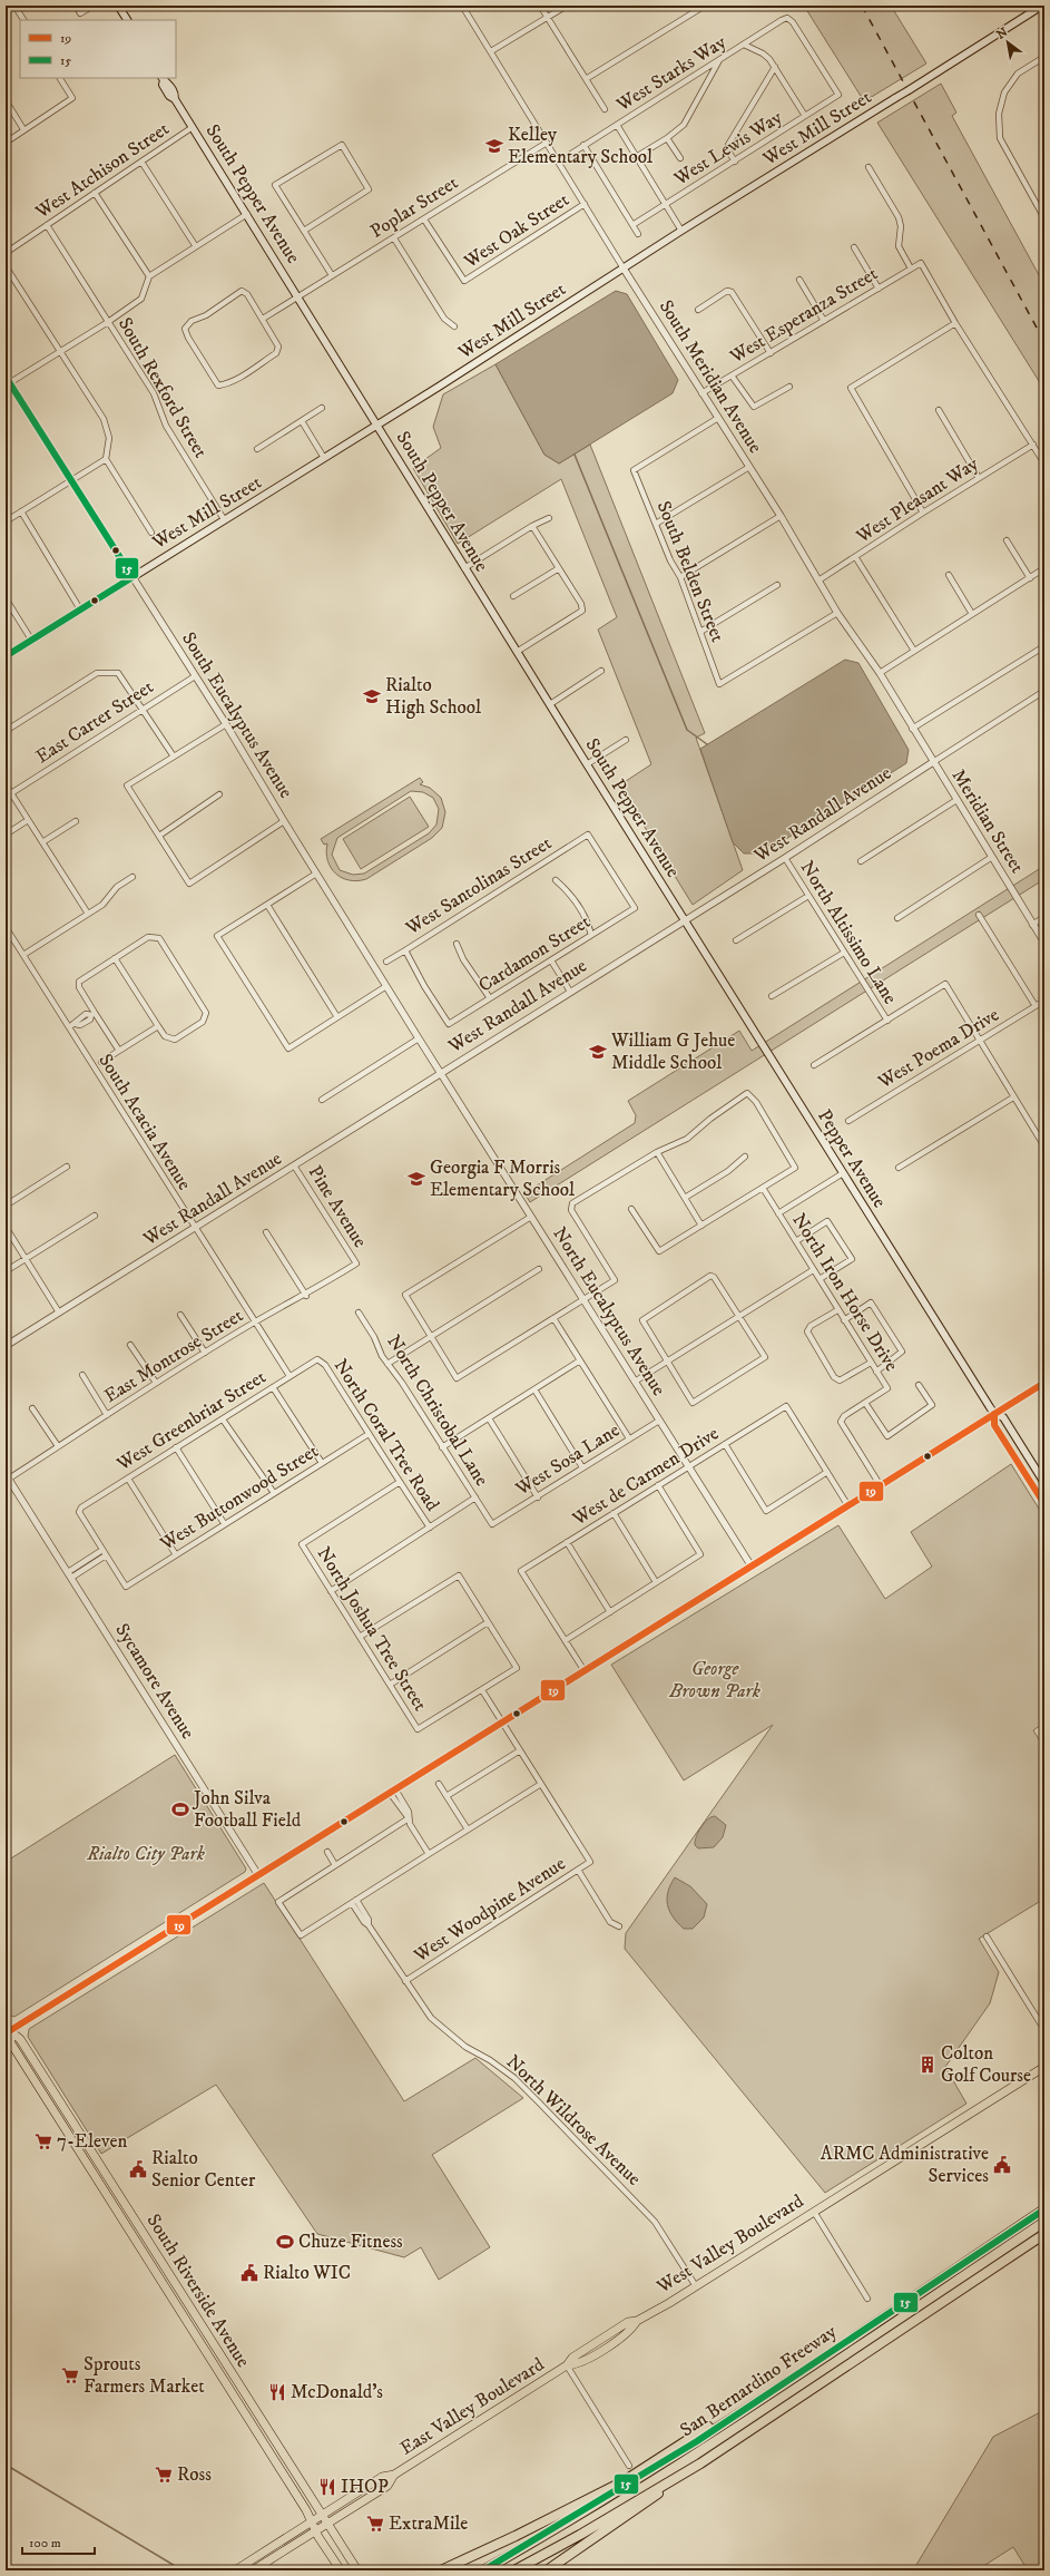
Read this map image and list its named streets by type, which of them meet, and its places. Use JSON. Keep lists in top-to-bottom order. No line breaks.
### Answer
{"streets":{"highway":["San Bernardino Freeway"],"main road":["West Mill Street","South Pepper Avenue","Pepper Avenue","West Valley Boulevard","South Riverside Avenue","East Valley Boulevard"],"street":["West Starks Way","West Lewis Way","West Atchison Street","Poplar Street","West Oak Street","West Esperanza Street","South Meridian Avenue","South Rexford Street","West Pleasant Way","South Belden Street","South Eucalyptus Avenue","East Carter Street","West Randall Avenue","Meridian Street","West Santolinas Street","North Altissimo Lane","Cardamon Street","West Poema Drive","South Acacia Avenue","Pine Avenue","North Iron Horse Drive","North Eucalyptus Avenue","East Montrose Street","North Christobal Lane","West Greenbriar Street","North Coral Tree Road","West Sosa Lane","West de Carmen Drive","West Buttonwood Street","North Joshua Tree Street","Sycamore Avenue","West Woodpine Avenue","North Wildrose Avenue"]},"crossings":[["West Starks Way","West Lewis Way"],["West Mill Street","South Pepper Avenue"],["West Mill Street","South Meridian Avenue"],["West Mill Street","South Rexford Street"],["West Mill Street","South Eucalyptus Avenue"],["West Atchison Street","South Pepper Avenue"],["West Atchison Street","South Rexford Street"],["South Pepper Avenue","Poplar Street"],["South Pepper Avenue","West Randall Avenue"],["South Pepper Avenue","Pepper Avenue"],["Poplar Street","West Oak Street"],["Poplar Street","South Meridian Avenue"],["West Oak Street","South Meridian Avenue"],["West Esperanza Street","South Meridian Avenue"],["South Meridian Avenue","West Pleasant Way"],["South Meridian Avenue","South Belden Street"],["South Meridian Avenue","West Randall Avenue"],["South Meridian Avenue","Meridian Street"],["South Eucalyptus Avenue","East Carter Street"],["South Eucalyptus Avenue","West Randall Avenue"],["South Eucalyptus Avenue","North Eucalyptus Avenue"],["West Randall Avenue","Meridian Street"],["West Randall Avenue","North Altissimo Lane"],["West Randall Avenue","South Acacia Avenue"],["West Randall Avenue","Pepper Avenue"],["West Randall Avenue","Pine Avenue"],["West Randall Avenue","North Eucalyptus Avenue"],["West Santolinas Street","Cardamon Street"],["South Acacia Avenue","East Montrose Street"],["South Acacia Avenue","West Greenbriar Street"],["Pine Avenue","East Montrose Street"],["North Eucalyptus Avenue","West Sosa Lane"],["North Eucalyptus Avenue","West de Carmen Drive"],["East Montrose Street","Sycamore Avenue"],["North Christobal Lane","West Sosa Lane"],["West Greenbriar Street","North Coral Tree Road"],["North Coral Tree Road","West Buttonwood Street"],["North Coral Tree Road","North Joshua Tree Street"],["West Woodpine Avenue","North Wildrose Avenue"],["North Wildrose Avenue","West Valley Boulevard"],["West Valley Boulevard","East Valley Boulevard"],["South Riverside Avenue","East Valley Boulevard"]],"parks":["George Brown Park","Rialto City Park"],"places":{"school or university":["Kelley Elementary School","Rialto High School","William G Jehue Middle School","Georgia F Morris Elementary School"],"sports":["John Silva Football Field","Chuze Fitness"],"building":["Colton Golf Course"],"supermarket":["7-Eleven","Sprouts Farmers Market","Ross","ExtraMile"],"public building":["ARMC Administrative Services","Rialto Senior Center","Rialto WIC"],"restaurant":["McDonald's","IHOP"]},"lines":["transit line 15","transit line 19"],"legend":["19","15"],"scale_bar":"100 m","north":"top left"}
